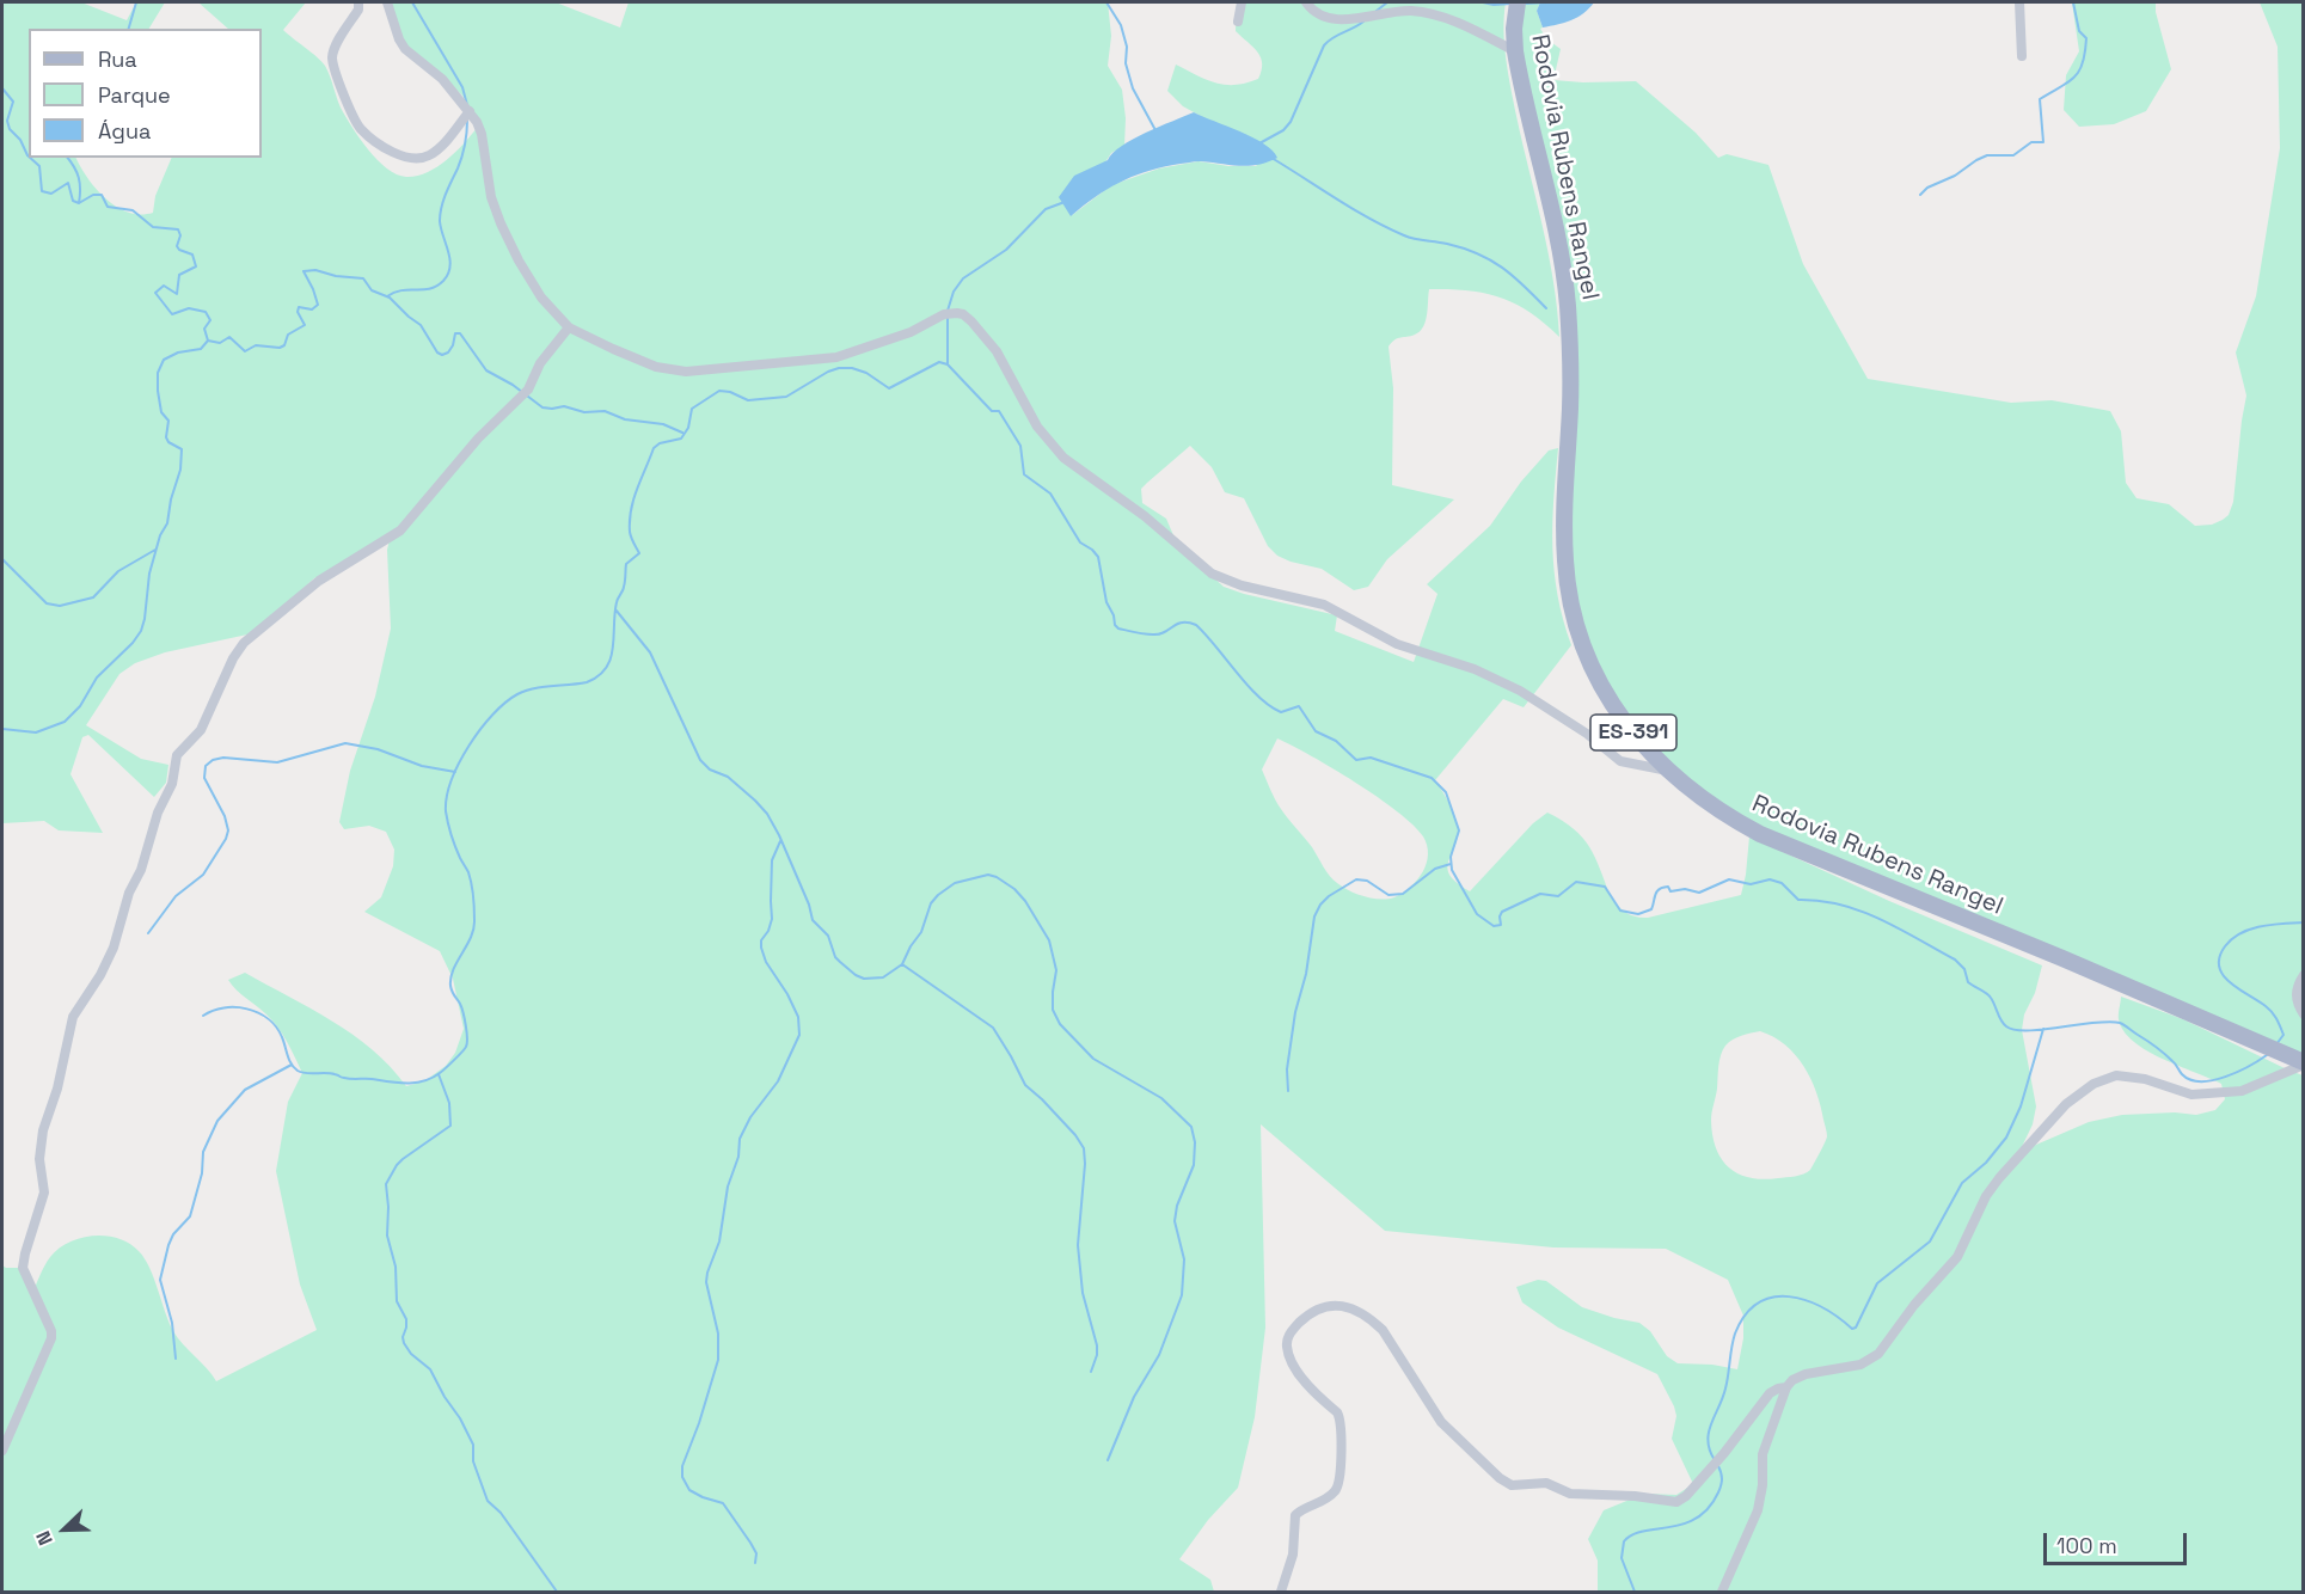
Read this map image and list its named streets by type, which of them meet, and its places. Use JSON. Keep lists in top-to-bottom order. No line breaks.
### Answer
{"streets":{"main road":["Rodovia Rubens Rangel","ES-391"]},"legend":["Rua","Parque","Água"],"scale_bar":"100 m","north":"bottom left"}
